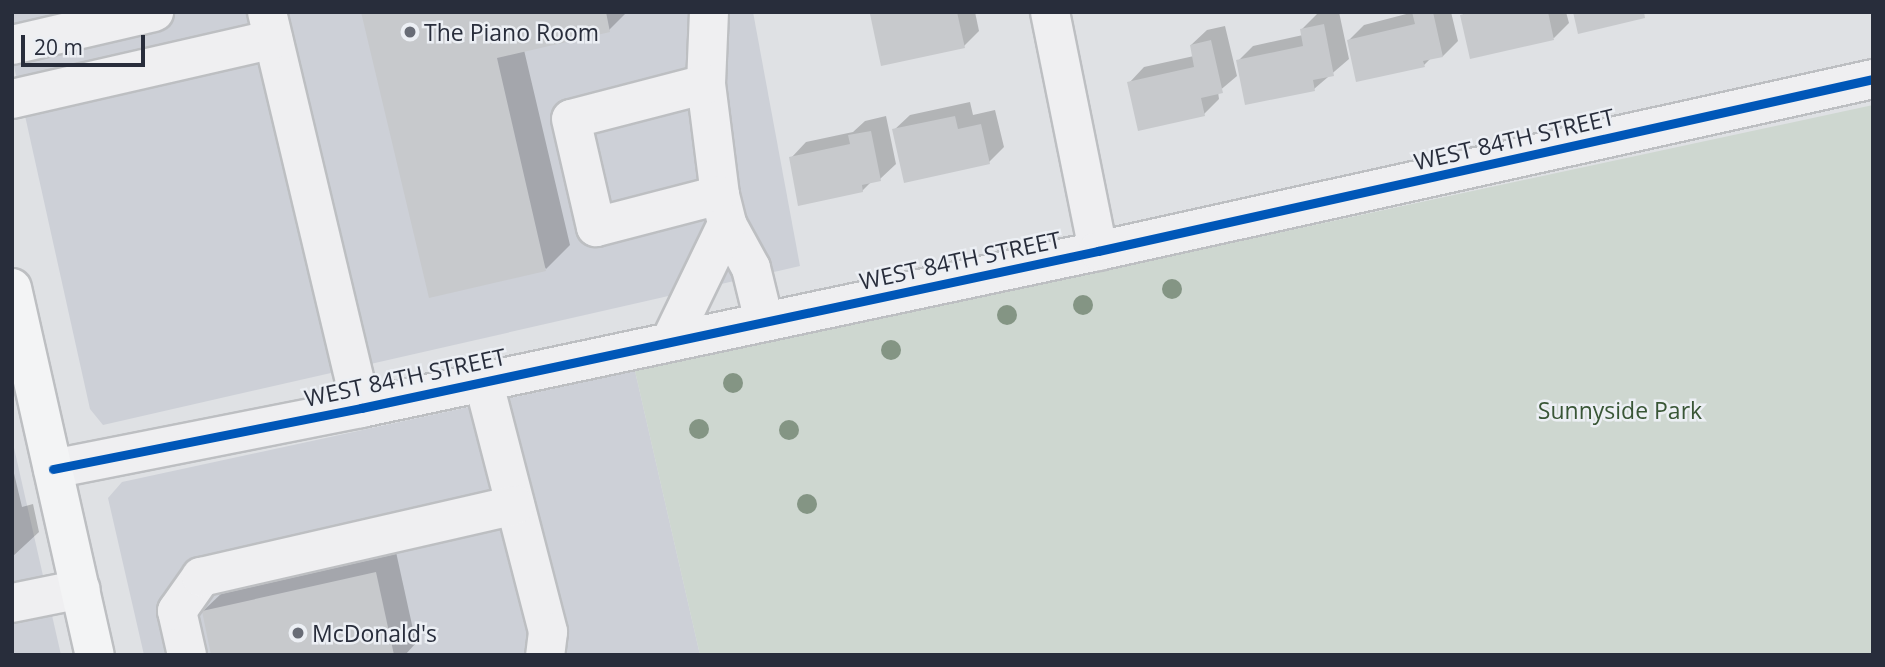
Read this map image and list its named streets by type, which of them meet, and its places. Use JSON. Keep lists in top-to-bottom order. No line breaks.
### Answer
{"streets":{"street":["WEST 84TH STREET"]},"parks":["Sunnyside Park"],"places":["The Piano Room","McDonald's"],"scale_bar":"20 m"}
